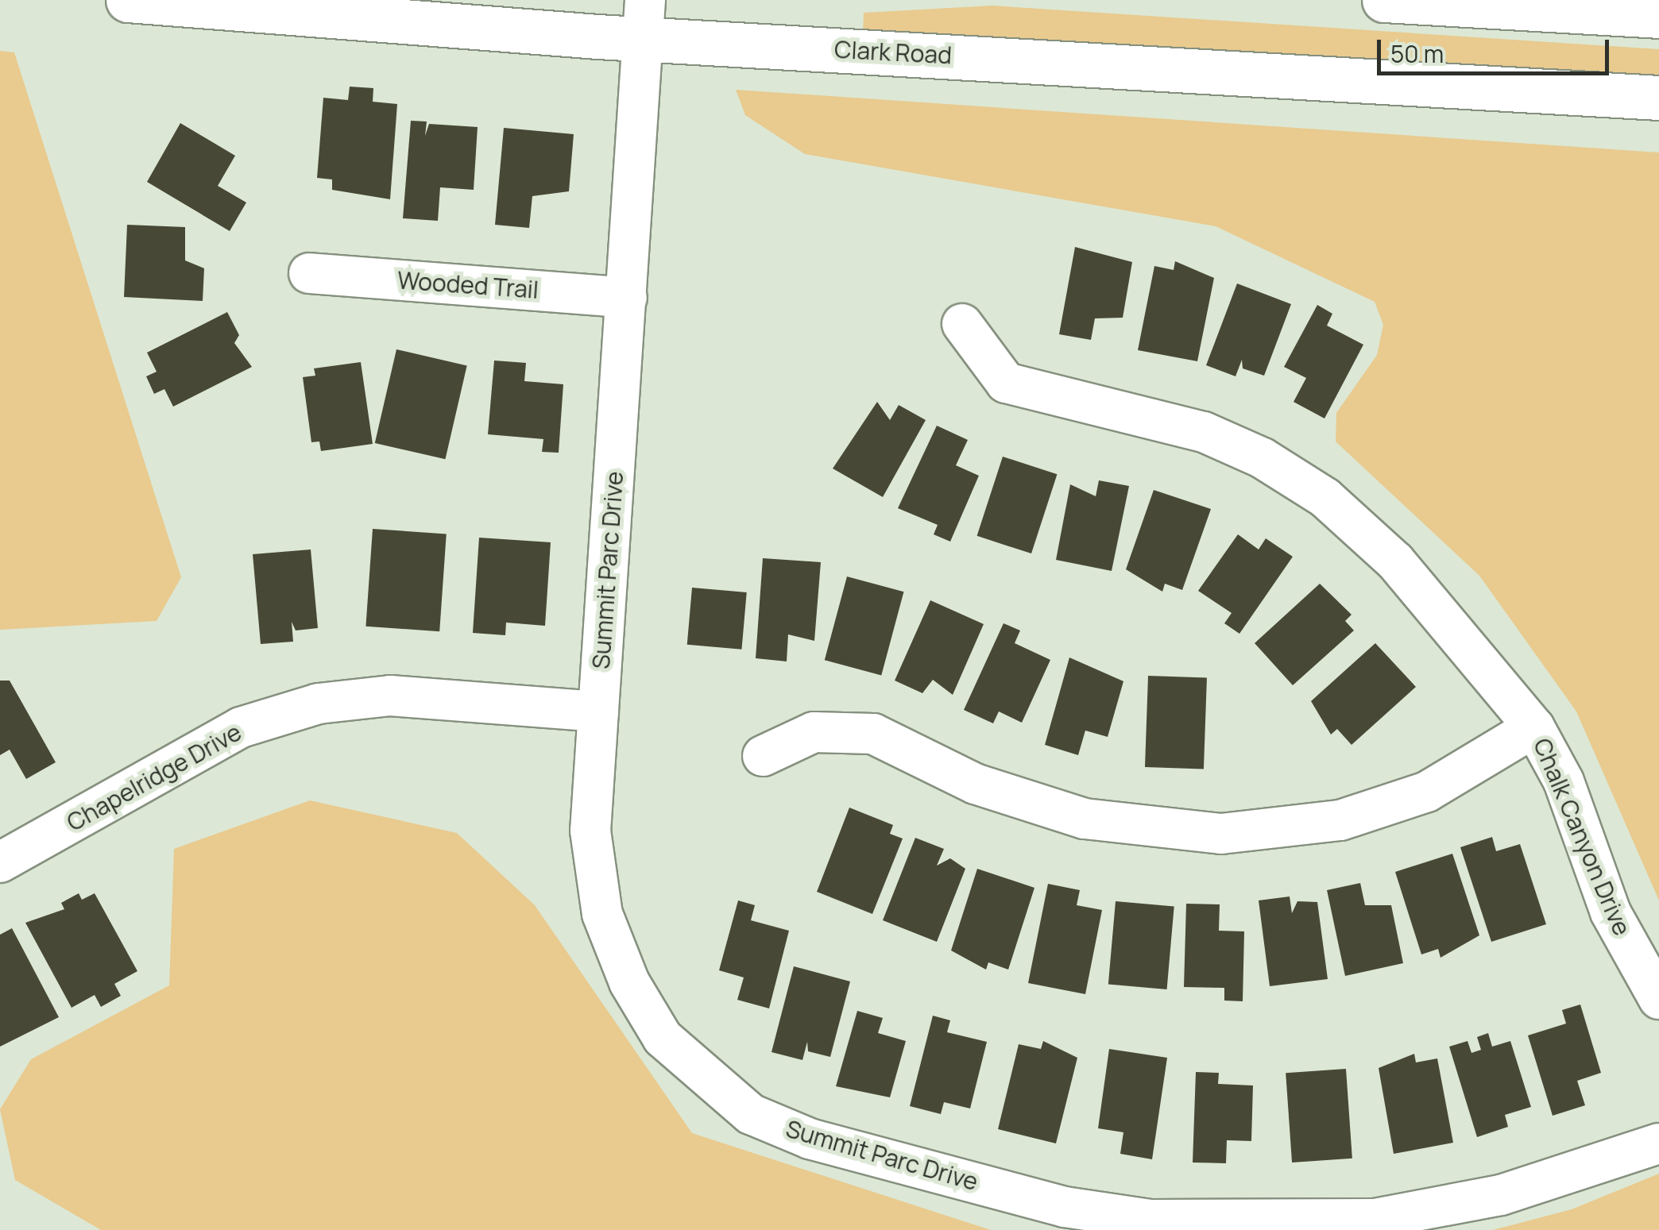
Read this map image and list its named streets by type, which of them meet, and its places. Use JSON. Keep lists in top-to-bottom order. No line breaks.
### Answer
{"streets":{"main road":["Clark Road"],"street":["Wooded Trail","Summit Parc Drive","Chapelridge Drive","Chalk Canyon Drive"]},"crossings":[["Clark Road","Summit Parc Drive"],["Wooded Trail","Summit Parc Drive"],["Summit Parc Drive","Chapelridge Drive"]],"scale_bar":"50 m"}
